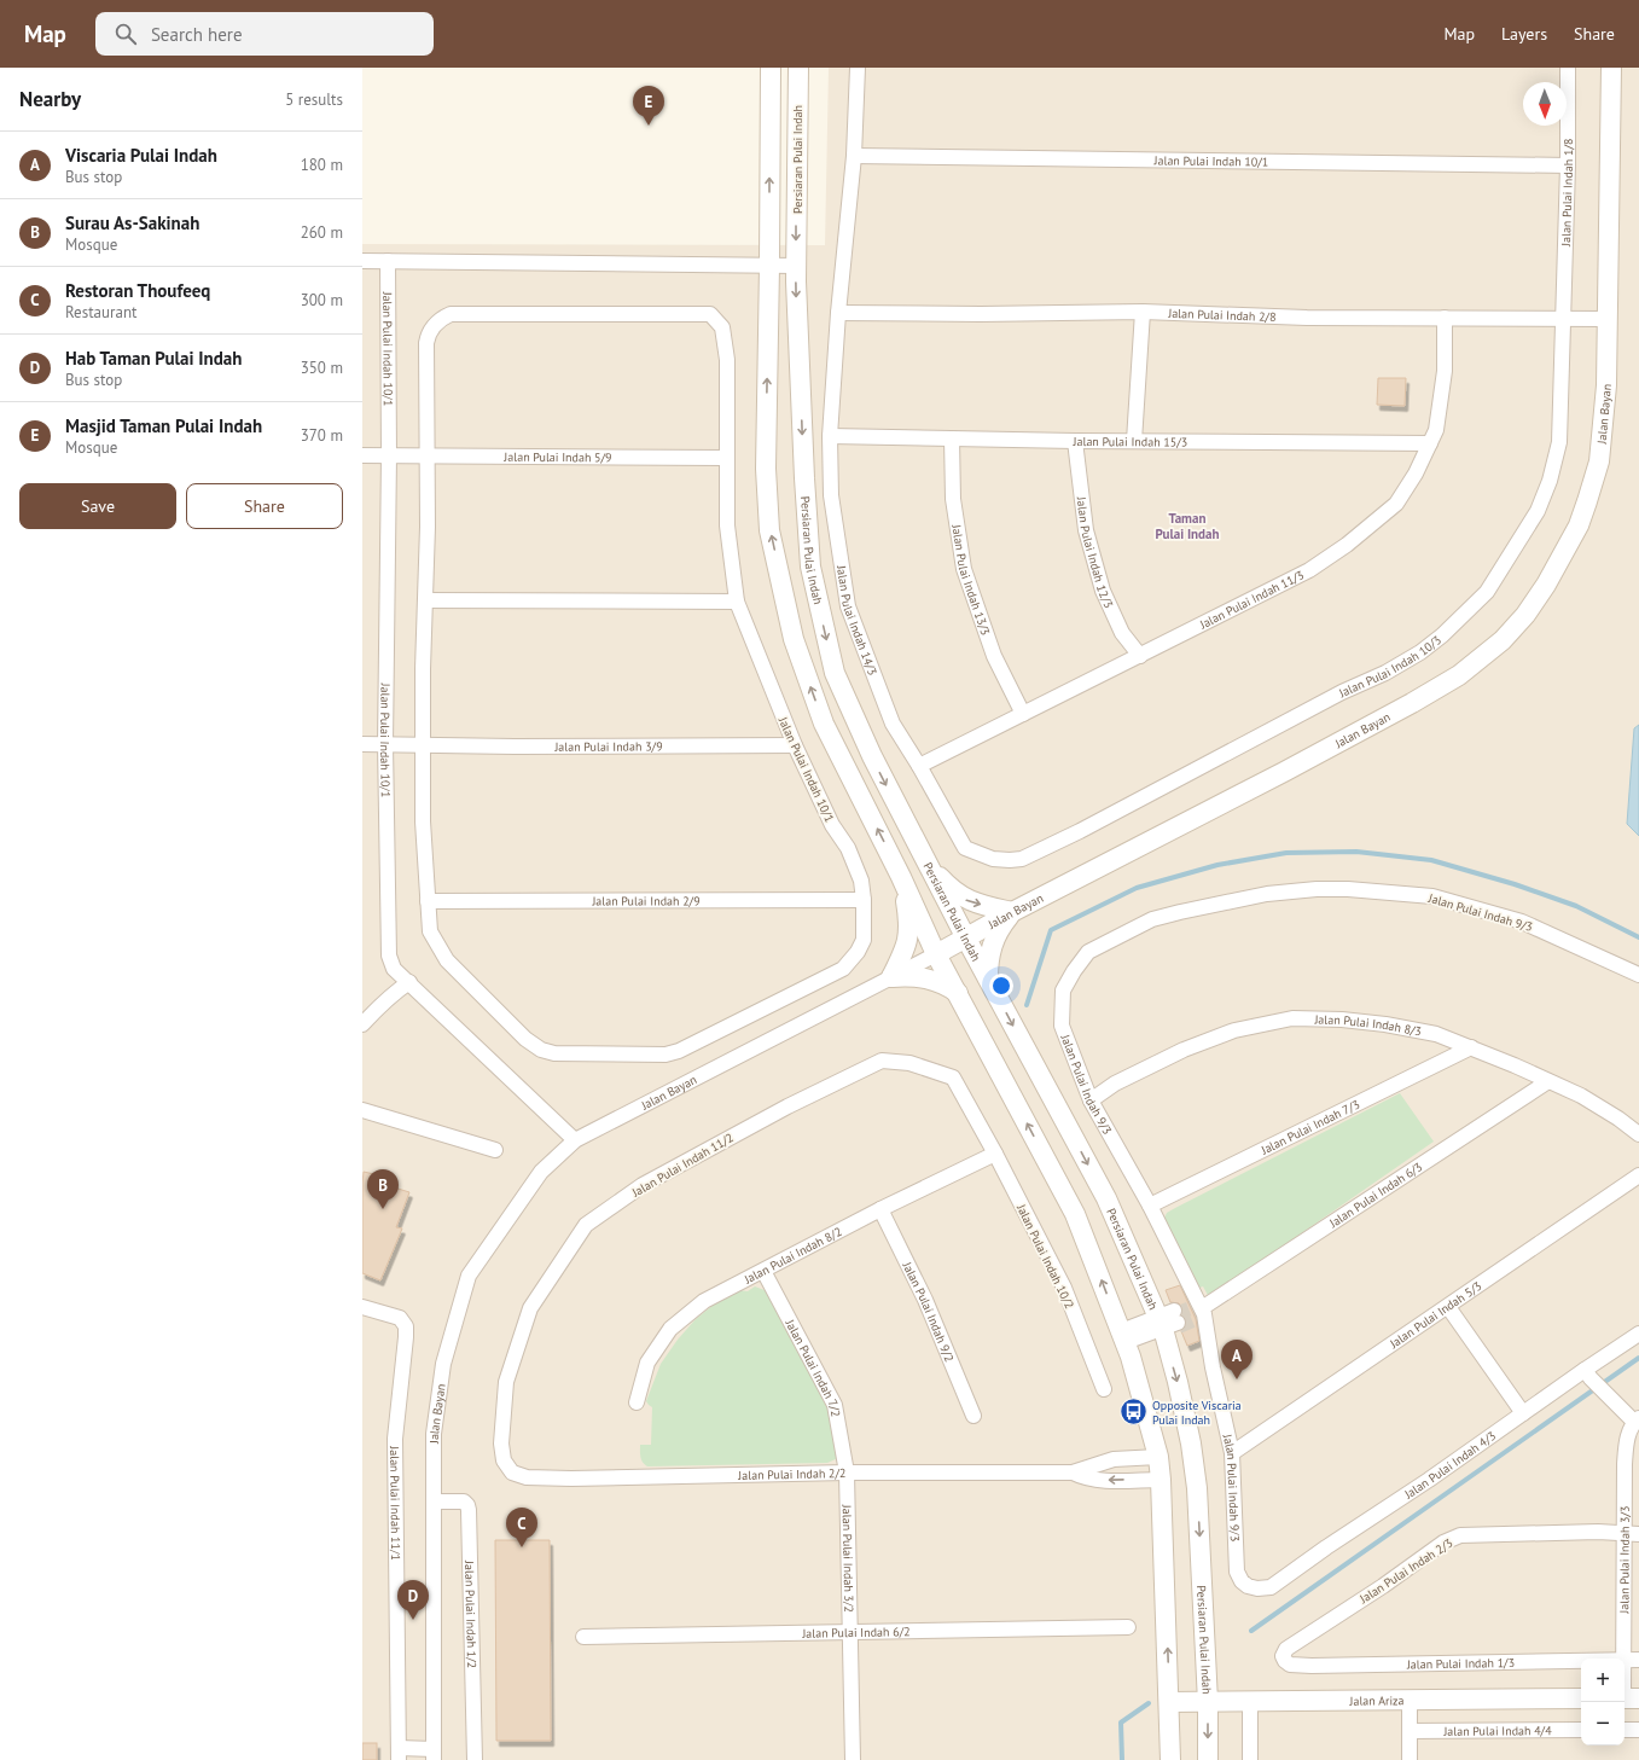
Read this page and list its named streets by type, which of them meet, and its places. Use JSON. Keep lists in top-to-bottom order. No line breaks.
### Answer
{"streets":{"main road":["Persiaran Pulai Indah","Jalan Bayan","Jalan Ariza"],"street":["Jalan Pulai Indah 10/1","Jalan Pulai Indah 1/8","Jalan Pulai Indah 2/8","Jalan Pulai Indah 15/3","Jalan Pulai Indah 5/9","Jalan Pulai Indah 12/3","Jalan Pulai Indah 13/3","Jalan Pulai Indah 11/3","Jalan Pulai Indah 14/3","Jalan Pulai Indah 10/3","Jalan Pulai Indah 3/9","Jalan Pulai Indah 2/9","Jalan Pulai Indah 9/3","Jalan Pulai Indah 8/3","Jalan Pulai Indah 7/3","Jalan Pulai Indah 11/2","Jalan Pulai Indah 6/3","Jalan Pulai Indah 8/2","Jalan Pulai Indah 10/2","Jalan Pulai Indah 9/2","Jalan Pulai Indah 5/3","Jalan Pulai Indah 7/2","Jalan Pulai Indah 4/3","Jalan Pulai Indah 2/2","Jalan Pulai Indah 11/1","Jalan Pulai Indah 3/2","Jalan Pulai Indah 3/3","Jalan Pulai Indah 2/3","Jalan Pulai Indah 1/2","Jalan Pulai Indah 6/2","Jalan Pulai Indah 1/3","Jalan Pulai Indah 4/4"]},"crossings":[["Persiaran Pulai Indah","Jalan Bayan"],["Persiaran Pulai Indah","Jalan Ariza"],["Jalan Pulai Indah 10/1","Jalan Pulai Indah 1/8"],["Jalan Pulai Indah 10/1","Jalan Bayan"],["Jalan Pulai Indah 10/1","Jalan Pulai Indah 5/9"],["Jalan Pulai Indah 10/1","Jalan Pulai Indah 3/9"],["Jalan Pulai Indah 10/1","Jalan Pulai Indah 2/9"],["Jalan Pulai Indah 1/8","Jalan Pulai Indah 2/8"],["Jalan Pulai Indah 1/8","Jalan Pulai Indah 10/3"],["Jalan Pulai Indah 2/8","Jalan Bayan"],["Jalan Pulai Indah 2/8","Jalan Pulai Indah 11/3"],["Jalan Pulai Indah 2/8","Jalan Pulai Indah 14/3"],["Jalan Pulai Indah 2/8","Jalan Pulai Indah 10/3"],["Jalan Bayan","Jalan Pulai Indah 1/2"],["Jalan Pulai Indah 15/3","Jalan Pulai Indah 12/3"],["Jalan Pulai Indah 15/3","Jalan Pulai Indah 13/3"],["Jalan Pulai Indah 15/3","Jalan Pulai Indah 11/3"],["Jalan Pulai Indah 15/3","Jalan Pulai Indah 14/3"],["Jalan Pulai Indah 12/3","Jalan Pulai Indah 11/3"],["Jalan Pulai Indah 13/3","Jalan Pulai Indah 11/3"],["Jalan Pulai Indah 11/3","Jalan Pulai Indah 14/3"],["Jalan Pulai Indah 14/3","Jalan Pulai Indah 10/3"],["Jalan Pulai Indah 9/3","Jalan Pulai Indah 8/3"],["Jalan Pulai Indah 9/3","Jalan Pulai Indah 7/3"],["Jalan Pulai Indah 9/3","Jalan Pulai Indah 6/3"],["Jalan Pulai Indah 9/3","Jalan Pulai Indah 5/3"],["Jalan Pulai Indah 9/3","Jalan Pulai Indah 4/3"],["Jalan Pulai Indah 8/3","Jalan Pulai Indah 7/3"],["Jalan Pulai Indah 8/3","Jalan Pulai Indah 6/3"],["Jalan Pulai Indah 11/2","Jalan Pulai Indah 8/2"],["Jalan Pulai Indah 11/2","Jalan Pulai Indah 10/2"],["Jalan Pulai Indah 11/2","Jalan Pulai Indah 2/2"],["Jalan Pulai Indah 8/2","Jalan Pulai Indah 10/2"],["Jalan Pulai Indah 8/2","Jalan Pulai Indah 9/2"],["Jalan Pulai Indah 8/2","Jalan Pulai Indah 7/2"],["Jalan Pulai Indah 7/2","Jalan Pulai Indah 2/2"],["Jalan Pulai Indah 7/2","Jalan Pulai Indah 3/2"],["Jalan Pulai Indah 4/3","Jalan Pulai Indah 3/3"],["Jalan Pulai Indah 2/2","Jalan Pulai Indah 3/2"],["Jalan Pulai Indah 3/2","Jalan Pulai Indah 6/2"],["Jalan Pulai Indah 3/3","Jalan Pulai Indah 2/3"],["Jalan Pulai Indah 2/3","Jalan Pulai Indah 1/3"]],"districts":["Taman Pulai Indah"],"places":{"bus stop":["Opposite Viscaria Pulai Indah"]},"north":"bottom","page":{"header":"Map","search":"Search here","nav":["Map","Layers","Share"],"heading":["Nearby","5 results"],"pins":["E","B","A","C","D"],"list":[{"mark":"A","name":"Viscaria Pulai Indah","note":"Bus stop","value":"180 m"},{"mark":"B","name":"Surau As-Sakinah","note":"Mosque","value":"260 m"},{"mark":"C","name":"Restoran Thoufeeq","note":"Restaurant","value":"300 m"},{"mark":"D","name":"Hab Taman Pulai Indah","note":"Bus stop","value":"350 m"},{"mark":"E","name":"Masjid Taman Pulai Indah","note":"Mosque","value":"370 m"}],"buttons":["Save","Share"],"map_buttons":["+","−"]}}
